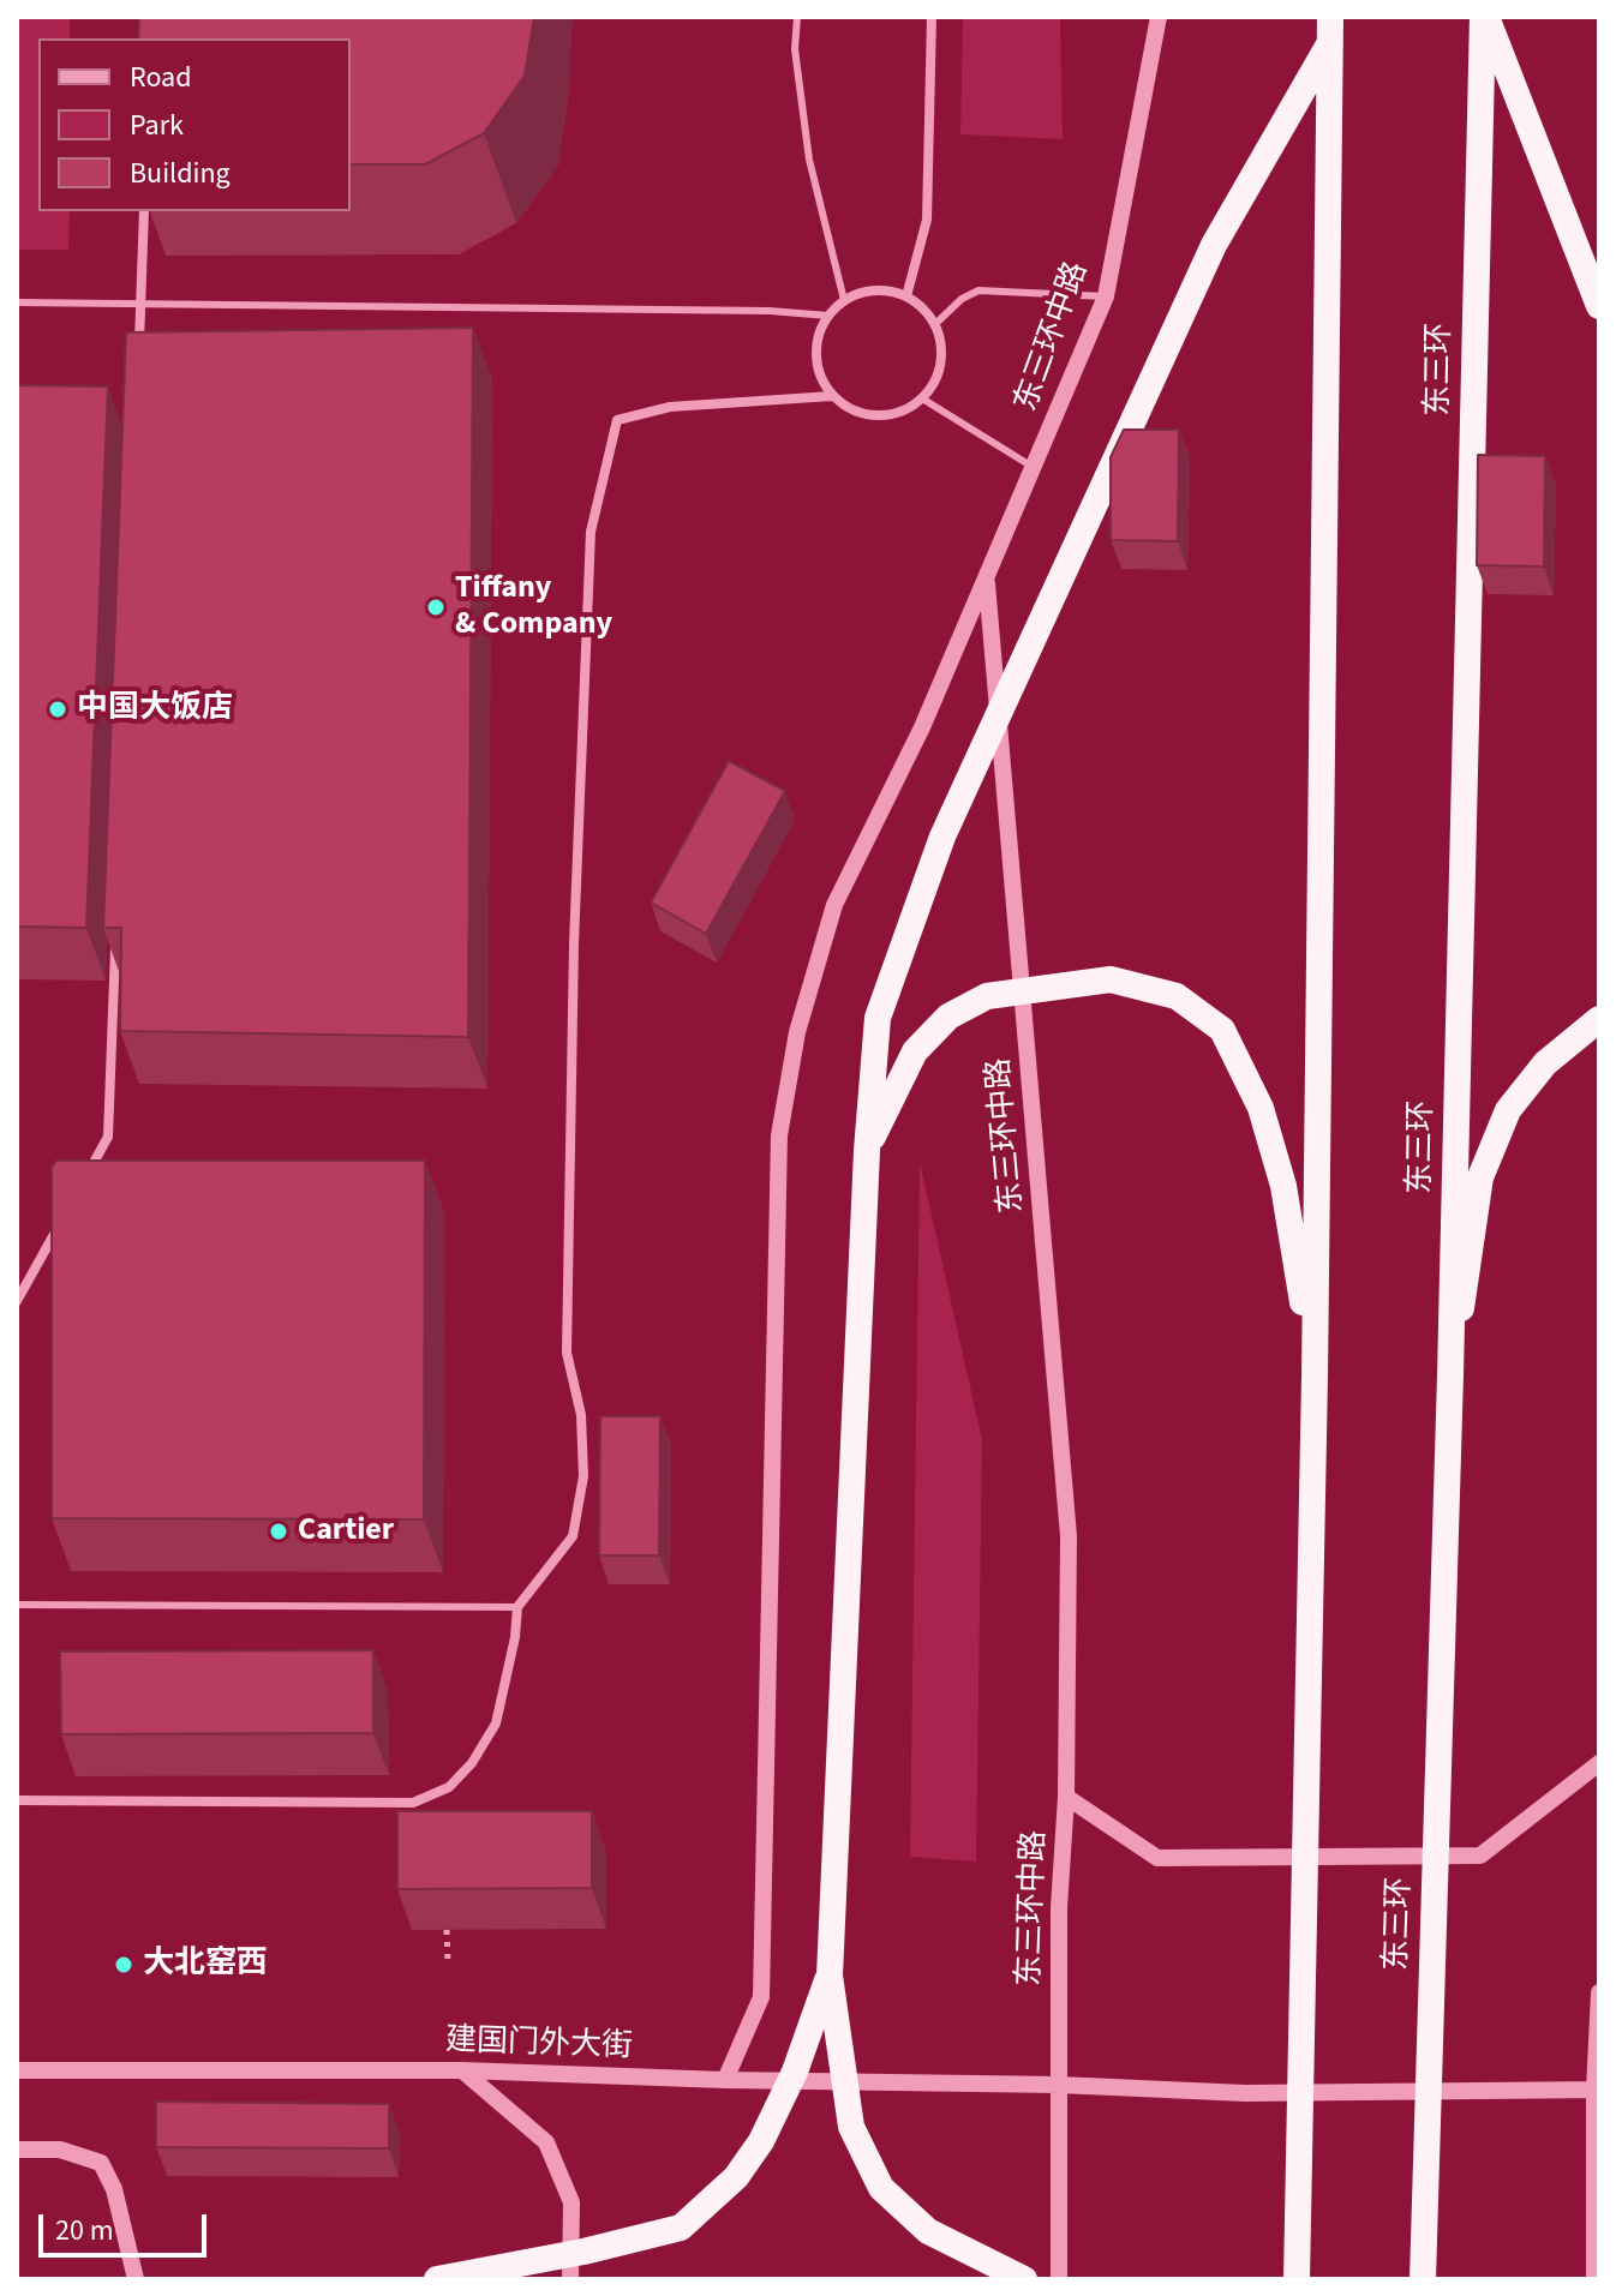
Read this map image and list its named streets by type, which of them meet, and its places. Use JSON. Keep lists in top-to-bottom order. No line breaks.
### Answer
{"streets":{"highway":["东三环"],"street":["东三环中路","建国门外大街"]},"crossings":[["东三环中路","建国门外大街"]],"places":["Tiffany & Company","中国大饭店","Cartier","大北窑西"],"legend":["Road","Park","Building"],"scale_bar":"20 m"}
